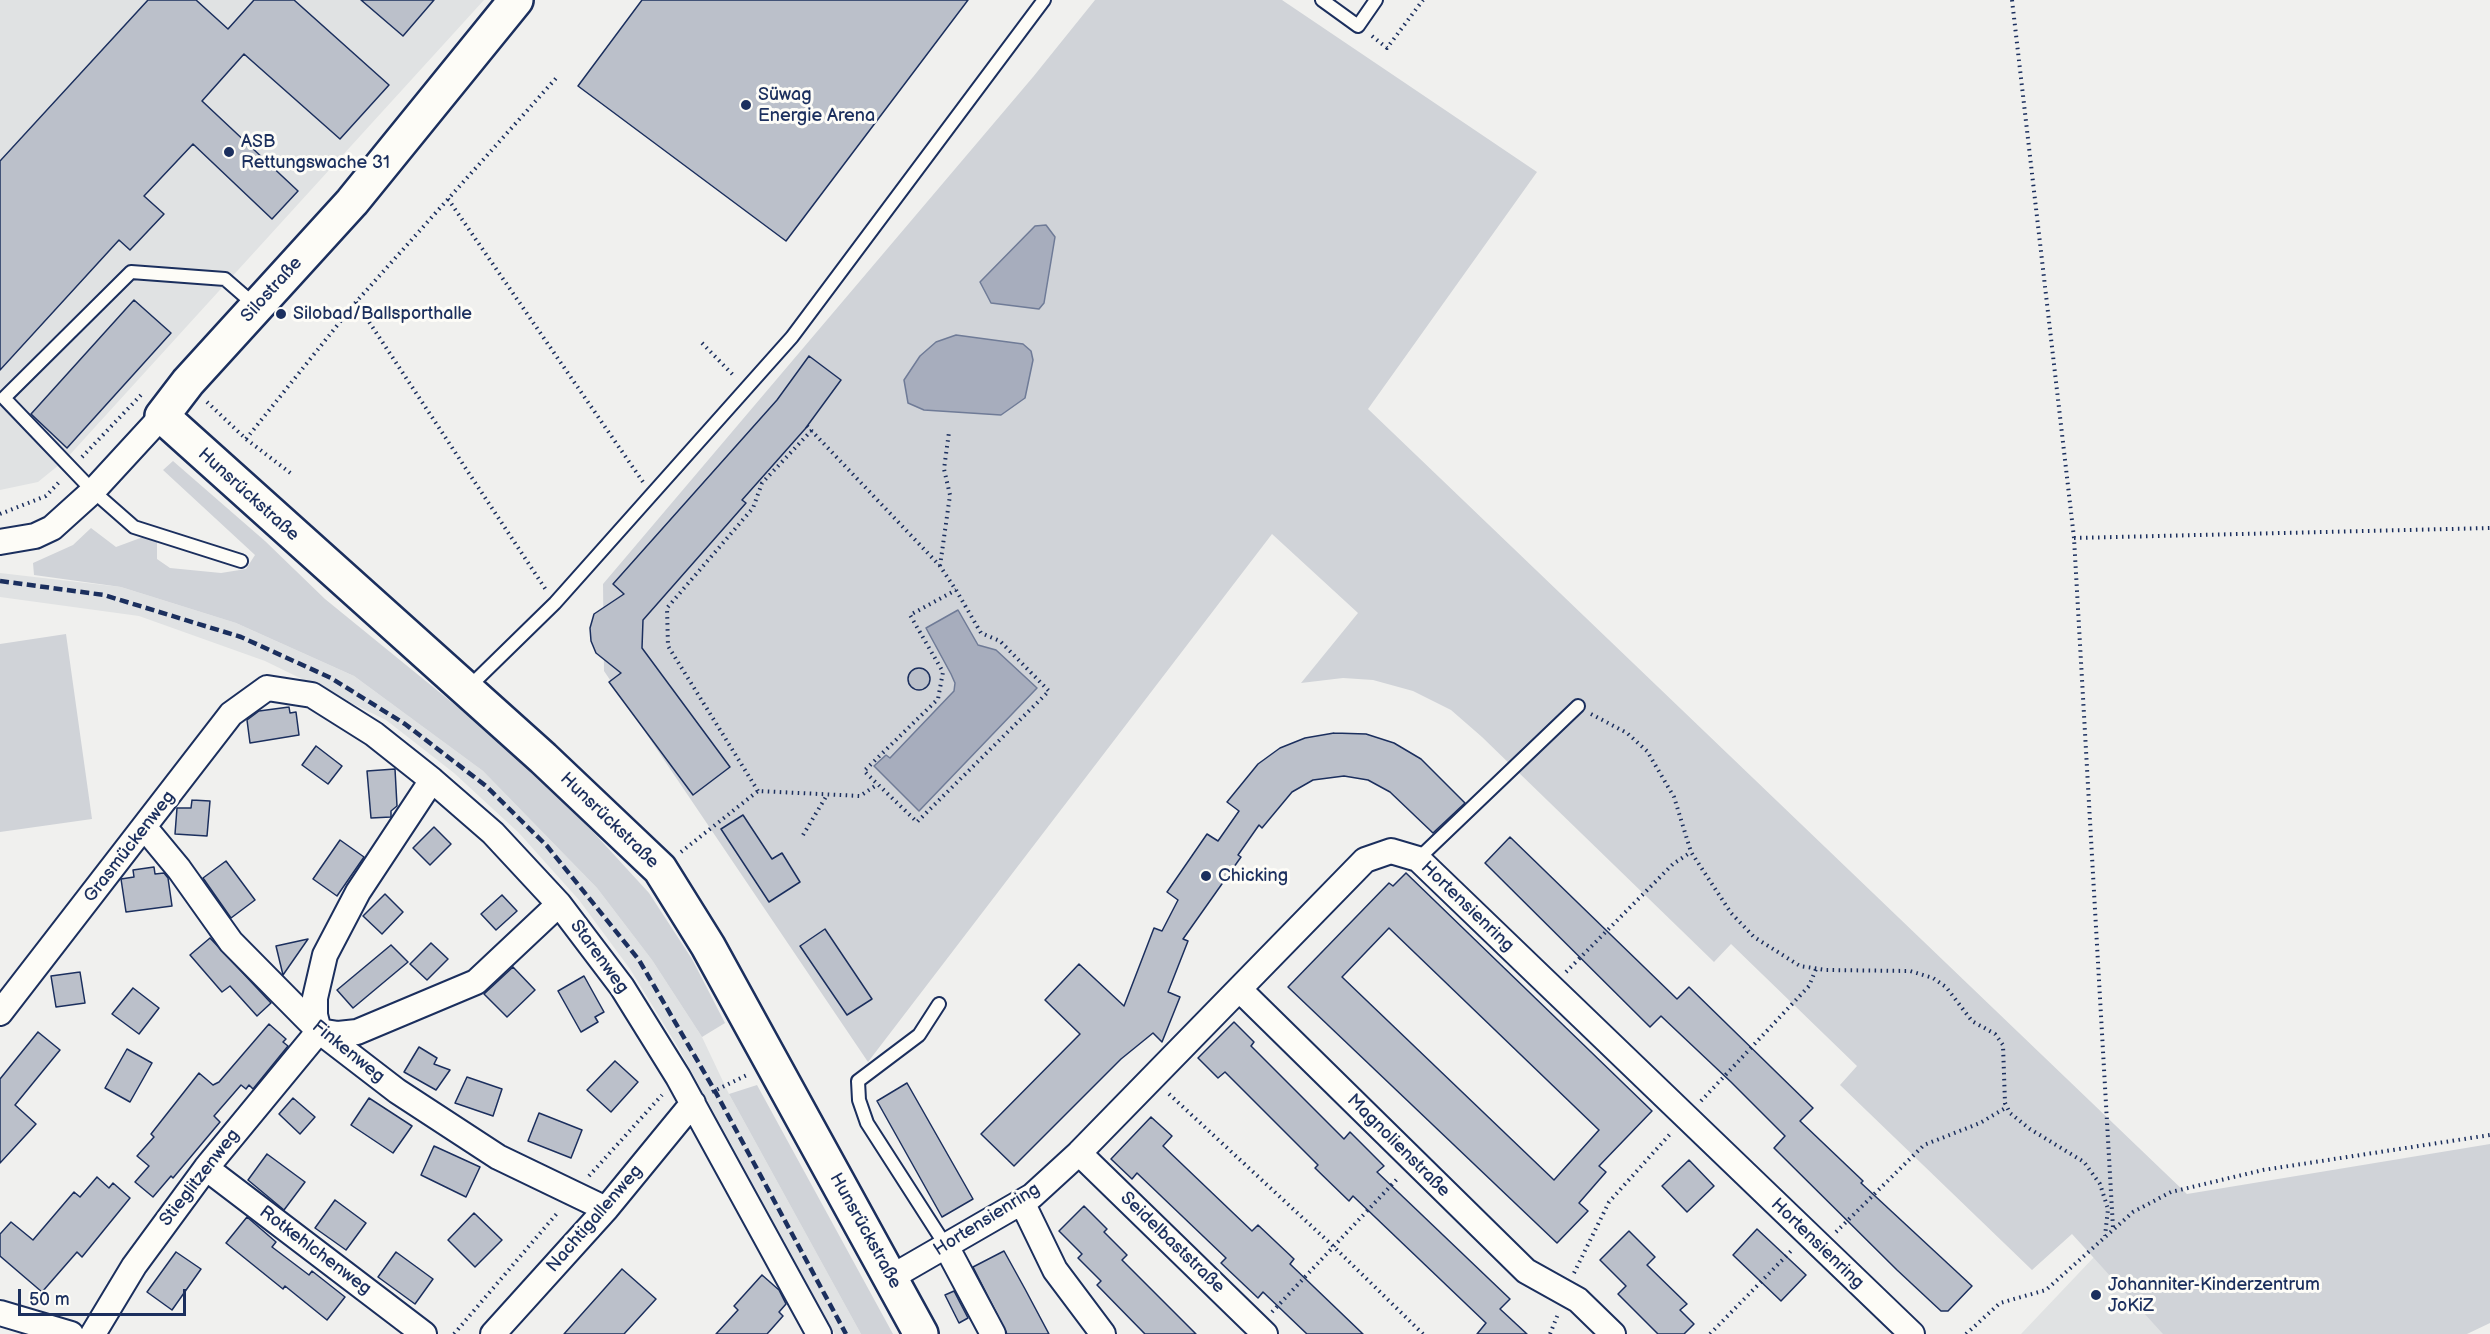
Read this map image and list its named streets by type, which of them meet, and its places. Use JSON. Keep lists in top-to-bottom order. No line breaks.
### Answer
{"streets":{"main road":["Silostraße","Hunsrückstraße"],"street":["Grasmückenweg","Hortensienring","Starenweg","Finkenweg","Magnolienstraße","Stieglitzenweg","Nachtigallenweg","Seidelbaststraße","Rotkehlchenweg"]},"crossings":[["Silostraße","Hunsrückstraße"],["Hunsrückstraße","Hortensienring"],["Grasmückenweg","Starenweg"],["Grasmückenweg","Finkenweg"],["Hortensienring","Magnolienstraße"],["Hortensienring","Seidelbaststraße"],["Starenweg","Nachtigallenweg"],["Finkenweg","Stieglitzenweg"],["Finkenweg","Nachtigallenweg"],["Stieglitzenweg","Rotkehlchenweg"]],"places":["Süwag Energie Arena","ASB Rettungswache 31","Silobad/Ballsporthalle","Chicking","Johanniter-Kinderzentrum JoKiZ"],"scale_bar":"50 m"}
